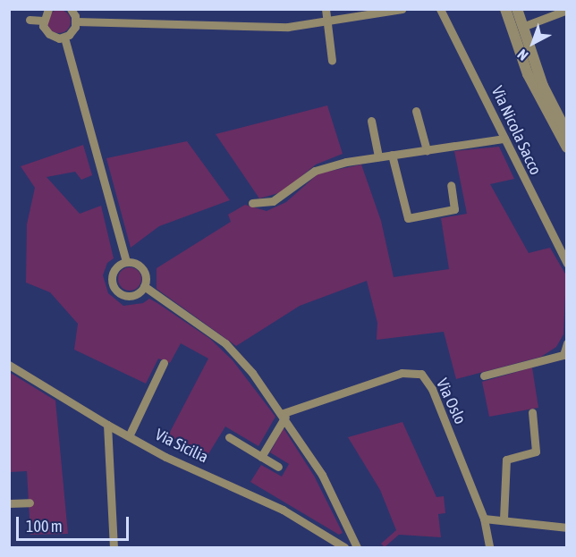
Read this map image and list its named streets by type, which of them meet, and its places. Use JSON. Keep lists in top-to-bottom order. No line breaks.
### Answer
{"streets":{"street":["Via Nicola Sacco","Via Oslo","Via Sicilia"]},"scale_bar":"100 m","north":"bottom left"}
